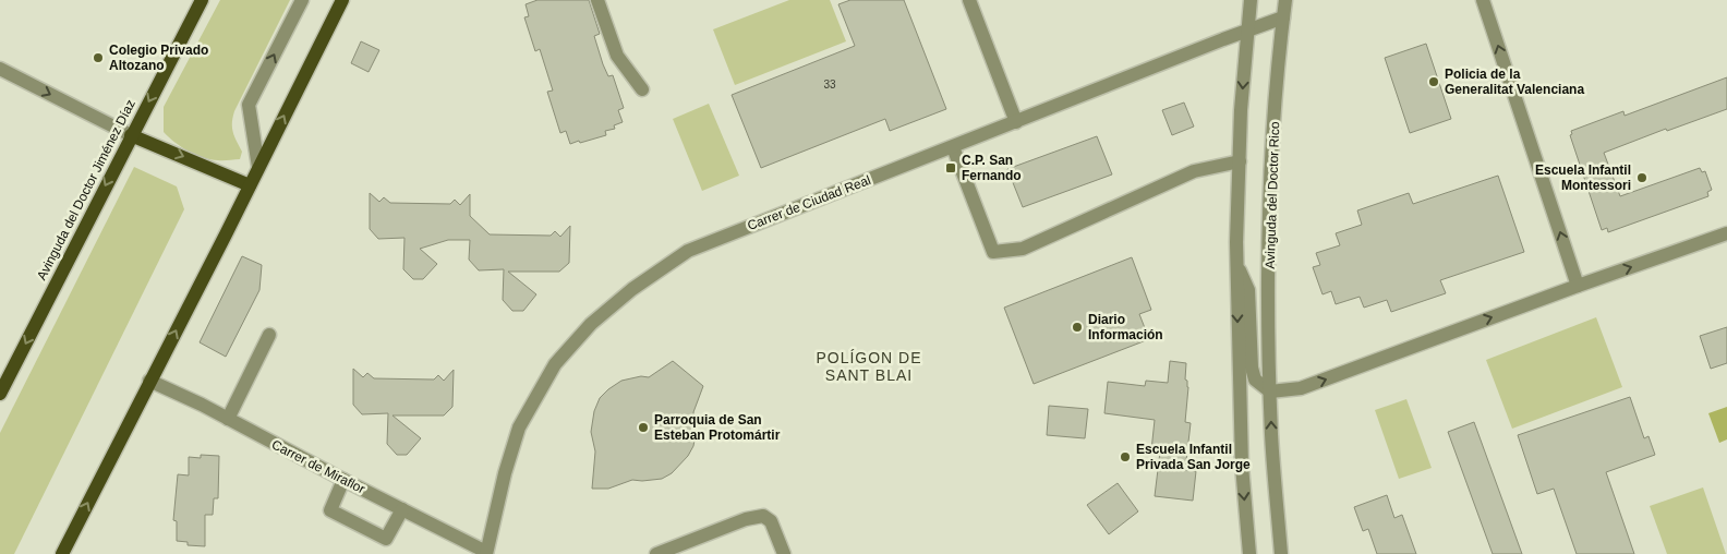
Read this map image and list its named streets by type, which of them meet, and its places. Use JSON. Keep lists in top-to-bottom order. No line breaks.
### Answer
{"streets":{"main road":["Avinguda del Doctor Jiménez Díaz"],"street":["Avinguda del Doctor Rico","Carrer de Ciudad Real","Carrer de Miraflor"]},"crossings":[["Avinguda del Doctor Rico","Carrer de Ciudad Real"],["Carrer de Ciudad Real","Carrer de Miraflor"]],"one_way":["Avinguda del Doctor Jiménez Díaz"],"districts":["POLÍGON DE SANT BLAI"],"places":{"other":["Colegio Privado Altozano","Policia de la Generalitat Valenciana","Escuela Infantil Montessori","Diario Información","Parroquia de San Esteban Protomártir","Escuela Infantil Privada San Jorge"],"transit":["C.P. San Fernando"]},"house_numbers":["33"]}
